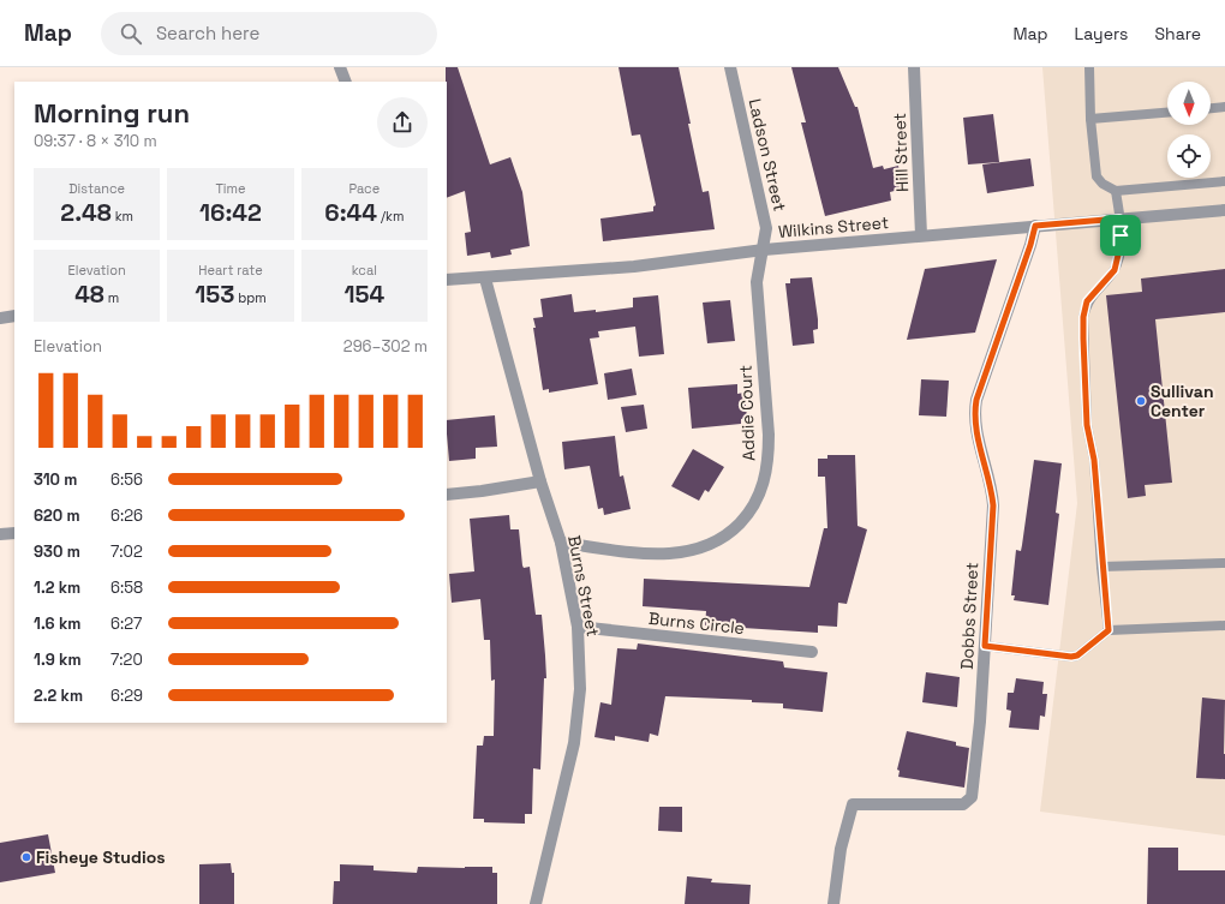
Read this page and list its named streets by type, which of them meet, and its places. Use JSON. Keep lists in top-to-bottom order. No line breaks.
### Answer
{"streets":{"street":["Hill Street","Ladson Street","Wilkins Street","Addie Court","Burns Street","Dobbs Street","Burns Circle"]},"crossings":[["Hill Street","Wilkins Street"],["Ladson Street","Wilkins Street"],["Ladson Street","Addie Court"],["Wilkins Street","Addie Court"],["Wilkins Street","Burns Street"],["Wilkins Street","Dobbs Street"],["Addie Court","Burns Street"],["Burns Street","Burns Circle"]],"places":["Sullivan Center","Fisheye Studios"],"north":"bottom","page":{"header":"Map","search":"Search here","nav":["Map","Layers","Share"],"heading":["Morning run","09:37 · 8 × 310 m"],"stats":[["Distance","2.48 km"],["Time","16:42"],["Pace","6:44 /km"],["Elevation","48 m"],["Heart rate","153 bpm"],["kcal","154"]],"chart":["Elevation","296–302 m"],"list":[{"name":"310 m","note":"6:56"},{"name":"620 m","note":"6:26"},{"name":"930 m","note":"7:02"},{"name":"1.2 km","note":"6:58"},{"name":"1.6 km","note":"6:27"},{"name":"1.9 km","note":"7:20"},{"name":"2.2 km","note":"6:29"}]}}
